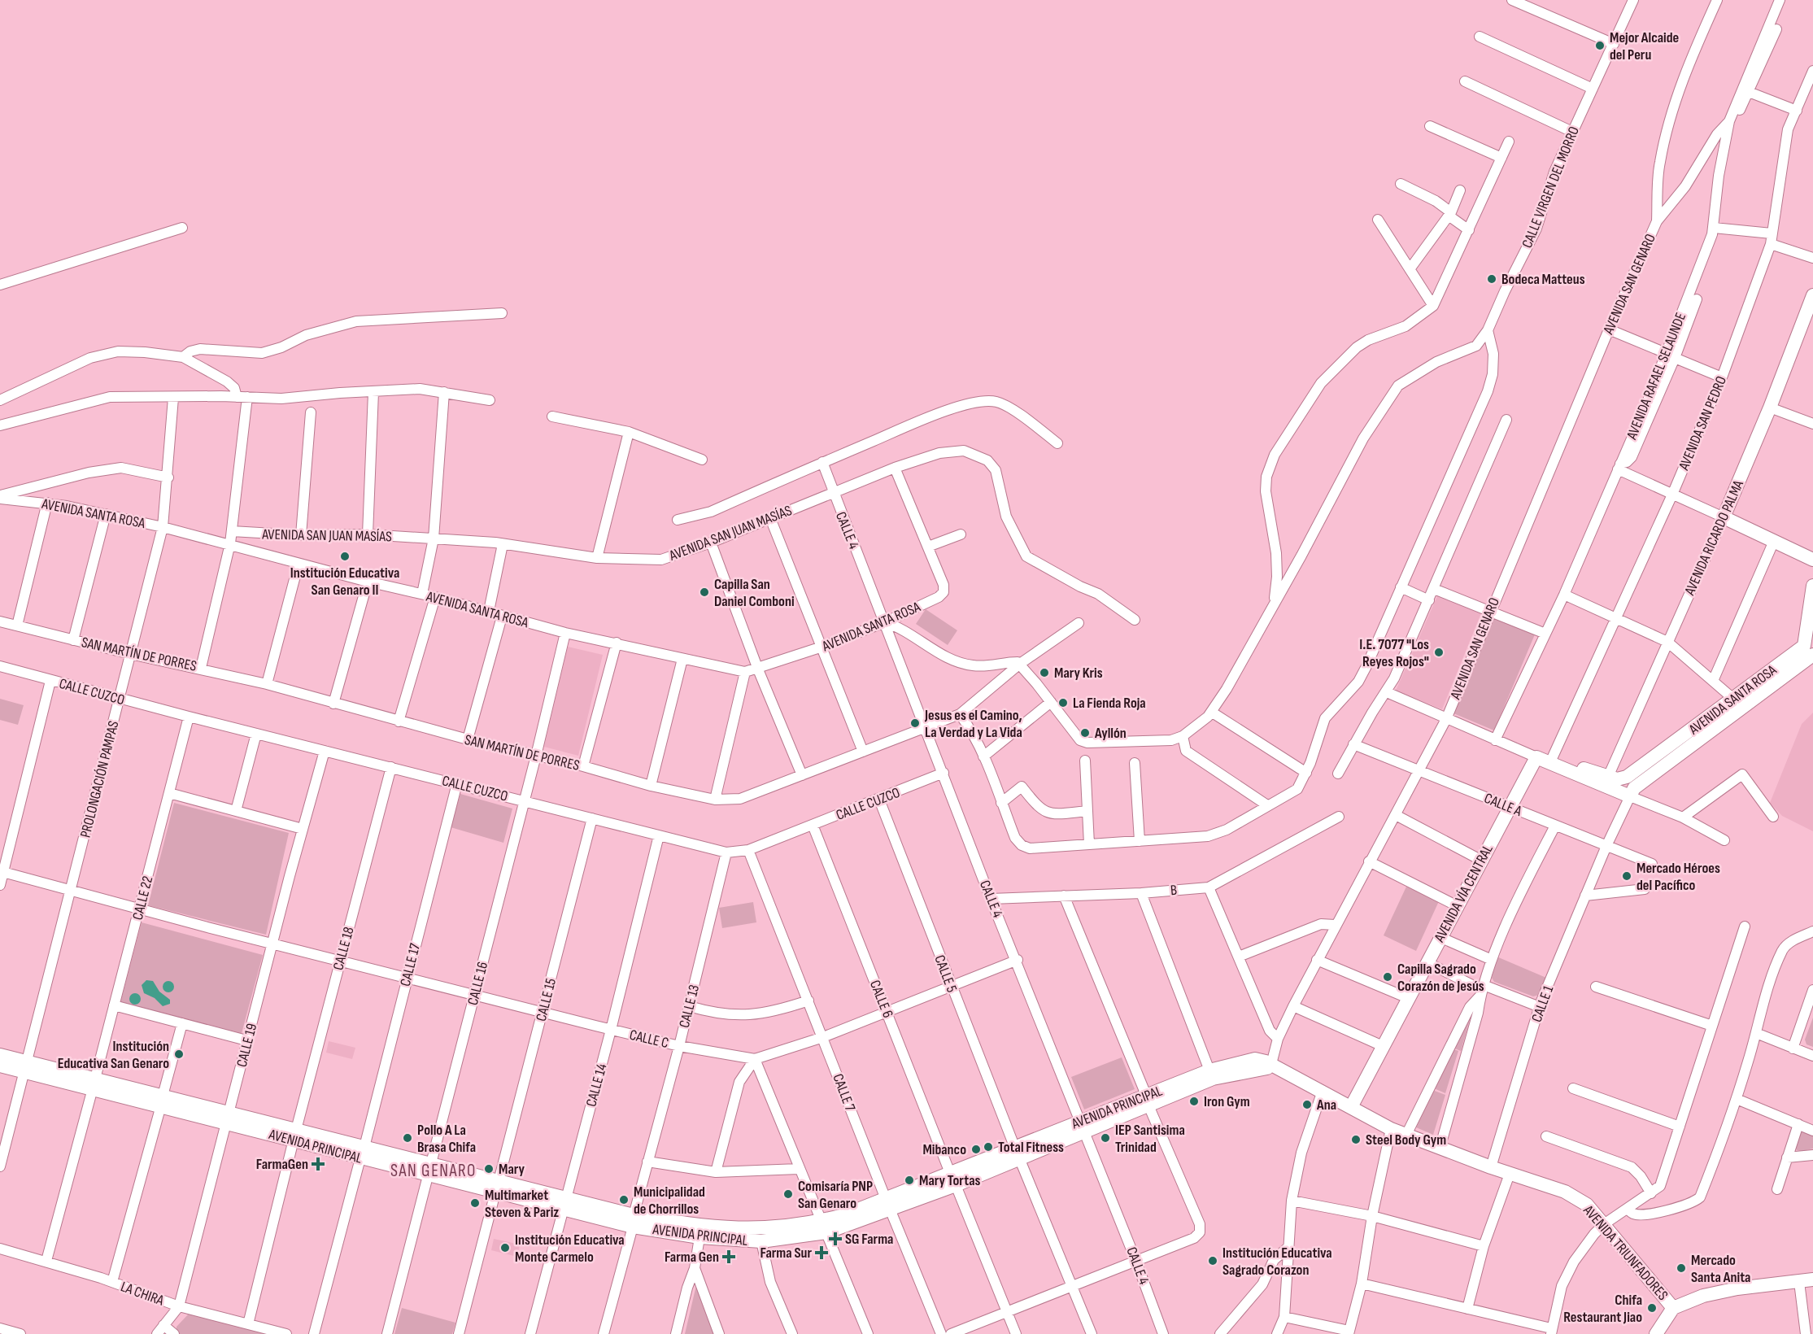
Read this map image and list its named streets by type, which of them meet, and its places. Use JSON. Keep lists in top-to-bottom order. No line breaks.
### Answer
{"streets":{"street":["CALLE VIRGEN DEL MORRO","AVENIDA SAN GENARO","AVENIDA RAFAEL SELAUNDE","AVENIDA SAN PEDRO","AVENIDA SANTA ROSA","CALLE 4","AVENIDA SAN JUAN MASÍAS","AVENIDA RICARDO PALMA","SAN MARTÍN DE PORRES","CALLE CUZCO","PROLONGACIÓN PAMPAS","CALLE A","B","AVENIDA VÍA CENTRAL","CALLE 22","CALLE 18","CALLE 17","CALLE 5","CALLE 16","CALLE 6","CALLE 15","CALLE 1","CALLE 13","CALLE C","CALLE 19","CALLE 14","CALLE 7","AVENIDA PRINCIPAL","AVENIDA TRIUNFADORES","LA CHIRA"]},"crossings":[["AVENIDA SAN GENARO","CALLE A"],["AVENIDA SAN GENARO","AVENIDA PRINCIPAL"],["AVENIDA SANTA ROSA","CALLE 4"],["AVENIDA SANTA ROSA","AVENIDA RICARDO PALMA"],["AVENIDA SANTA ROSA","PROLONGACIÓN PAMPAS"],["AVENIDA SANTA ROSA","CALLE 16"],["CALLE 4","AVENIDA SAN JUAN MASÍAS"],["CALLE 4","SAN MARTÍN DE PORRES"],["CALLE 4","CALLE CUZCO"],["CALLE 4","B"],["CALLE 4","CALLE C"],["CALLE 4","AVENIDA PRINCIPAL"],["SAN MARTÍN DE PORRES","PROLONGACIÓN PAMPAS"],["SAN MARTÍN DE PORRES","CALLE 16"],["CALLE CUZCO","PROLONGACIÓN PAMPAS"],["CALLE CUZCO","CALLE 22"],["CALLE CUZCO","CALLE 18"],["CALLE CUZCO","CALLE 17"],["CALLE CUZCO","CALLE 5"],["CALLE CUZCO","CALLE 16"],["CALLE CUZCO","CALLE 6"],["CALLE CUZCO","CALLE 15"],["CALLE CUZCO","CALLE 13"],["CALLE CUZCO","CALLE 19"],["CALLE CUZCO","CALLE 14"],["CALLE CUZCO","CALLE 7"],["PROLONGACIÓN PAMPAS","CALLE C"],["PROLONGACIÓN PAMPAS","AVENIDA PRINCIPAL"],["CALLE A","AVENIDA VÍA CENTRAL"],["CALLE A","CALLE 1"],["AVENIDA VÍA CENTRAL","AVENIDA PRINCIPAL"],["CALLE 22","CALLE C"],["CALLE 22","AVENIDA PRINCIPAL"],["CALLE 22","LA CHIRA"],["CALLE 18","CALLE C"],["CALLE 18","AVENIDA PRINCIPAL"],["CALLE 18","LA CHIRA"],["CALLE 17","CALLE C"],["CALLE 17","AVENIDA PRINCIPAL"],["CALLE 5","CALLE C"],["CALLE 5","AVENIDA PRINCIPAL"],["CALLE 16","CALLE C"],["CALLE 16","AVENIDA PRINCIPAL"],["CALLE 6","CALLE C"],["CALLE 6","AVENIDA PRINCIPAL"],["CALLE 15","CALLE C"],["CALLE 15","AVENIDA PRINCIPAL"],["CALLE 1","AVENIDA TRIUNFADORES"],["CALLE 13","CALLE C"],["CALLE 13","AVENIDA PRINCIPAL"],["CALLE C","CALLE 19"],["CALLE C","CALLE 14"],["CALLE C","CALLE 7"],["CALLE 19","AVENIDA PRINCIPAL"],["CALLE 19","LA CHIRA"],["CALLE 14","AVENIDA PRINCIPAL"],["CALLE 7","AVENIDA PRINCIPAL"],["AVENIDA PRINCIPAL","AVENIDA TRIUNFADORES"]],"districts":["SAN GENARO"],"places":{"other":["Mejor Alcaide del Peru","Bodeca Matteus","Institución Educativa San Genaro II","Capilla San Daniel Comboni","I.E. 7077 \"Los Reyes Rojos\"","Mary Kris","La Fienda Roja","Jesus es el Camino, La Verdad y La Vida","Ayllón","Mercado Héroes del Pacífico","Capilla Sagrado Corazón de Jesús","Institución Educativa San Genaro","Iron Gym","Ana","Pollo A La Brasa Chifa","IEP Santisima Trinidad","Steel Body Gym","Total Fitness","Mibanco","Mary","Mary Tortas","Comisaría PNP San Genaro","Municipalidad de Chorrillos","Multimarket Steven & Pariz","Institución Educativa Monte Carmelo","Institución Educativa Sagrado Corazon","Mercado Santa Anita","Chifa Restaurant Jiao"],"health":["FarmaGen","SG Farma","Farma Sur","Farma Gen"]}}
